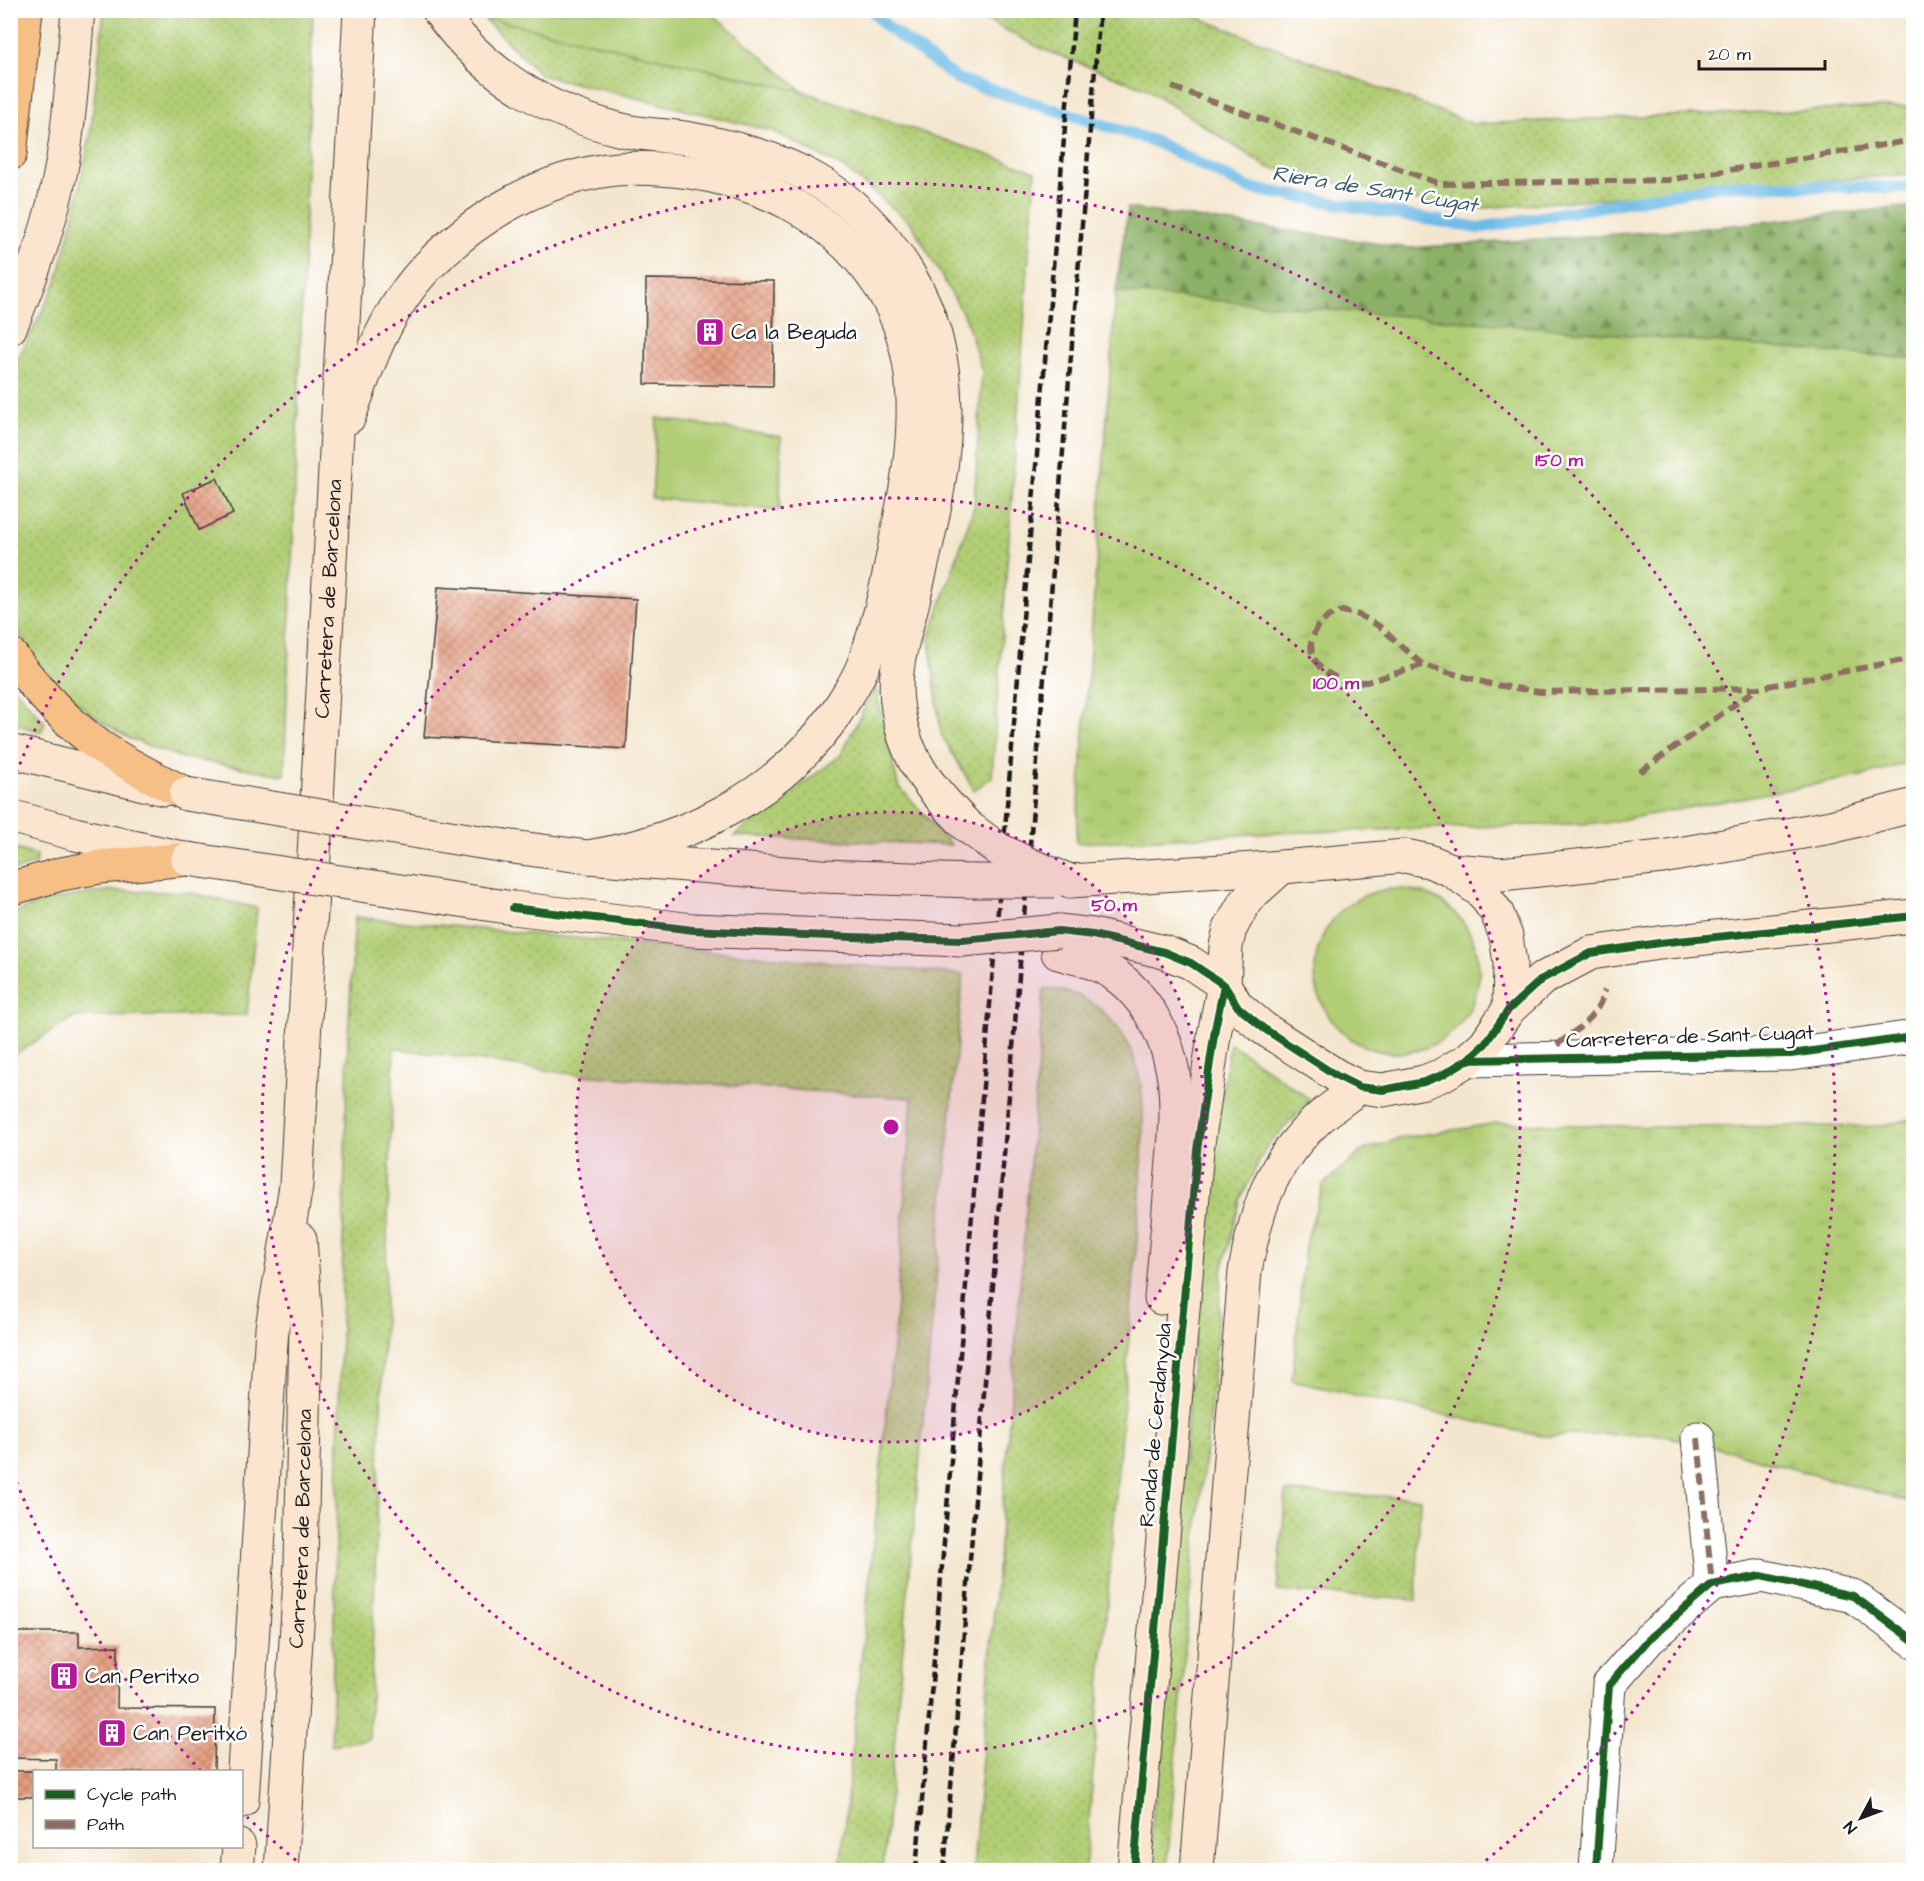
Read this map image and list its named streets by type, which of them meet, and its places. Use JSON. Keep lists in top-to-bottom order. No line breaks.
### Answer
{"streets":{"main road":["Carretera de Barcelona","Ronda de Cerdanyola"],"street":["Carretera de Sant Cugat"]},"water":["Riera de Sant Cugat"],"places":{"building":["Ca la Beguda","Can Peritxo","Can Peritxó"]},"legend":["Cycle path","Path"],"scale_bar":"20 m","north":"bottom left","rings":["150 m","100 m","50 m"]}
